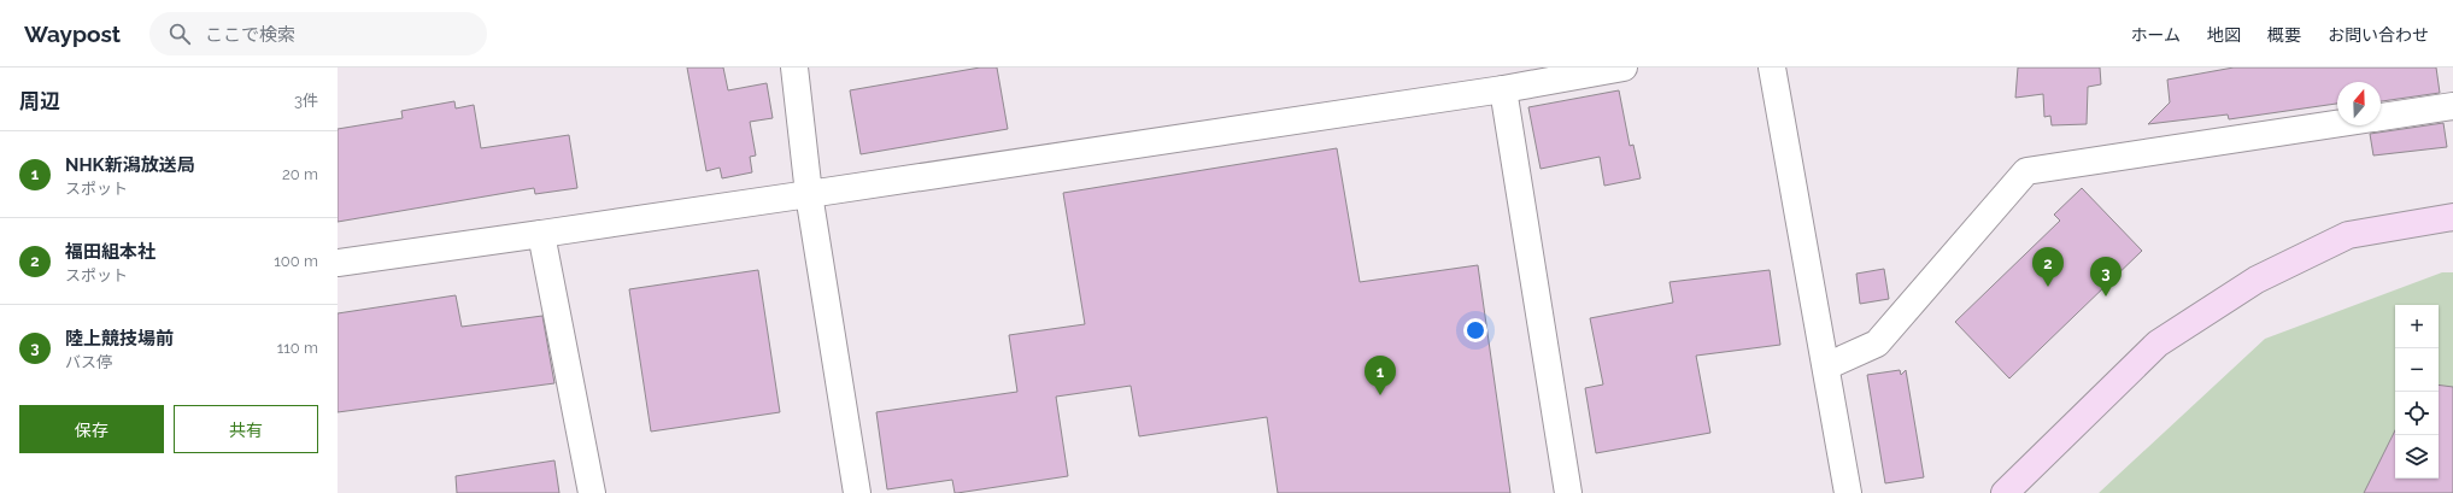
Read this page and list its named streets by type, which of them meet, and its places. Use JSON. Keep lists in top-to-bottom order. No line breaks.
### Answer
{"north":"top","page":{"header":"Waypost","search":"ここで検索","nav":["ホーム","地図","概要","お問い合わせ"],"heading":["周辺","3件"],"list":[{"mark":"1","name":"NHK新潟放送局","note":"スポット","value":"20 m"},{"mark":"2","name":"福田組本社","note":"スポット","value":"100 m"},{"mark":"3","name":"陸上競技場前","note":"バス停","value":"110 m"}],"pins":["2","3","1"],"map_buttons":["+","−"],"buttons":["保存","共有"]}}
